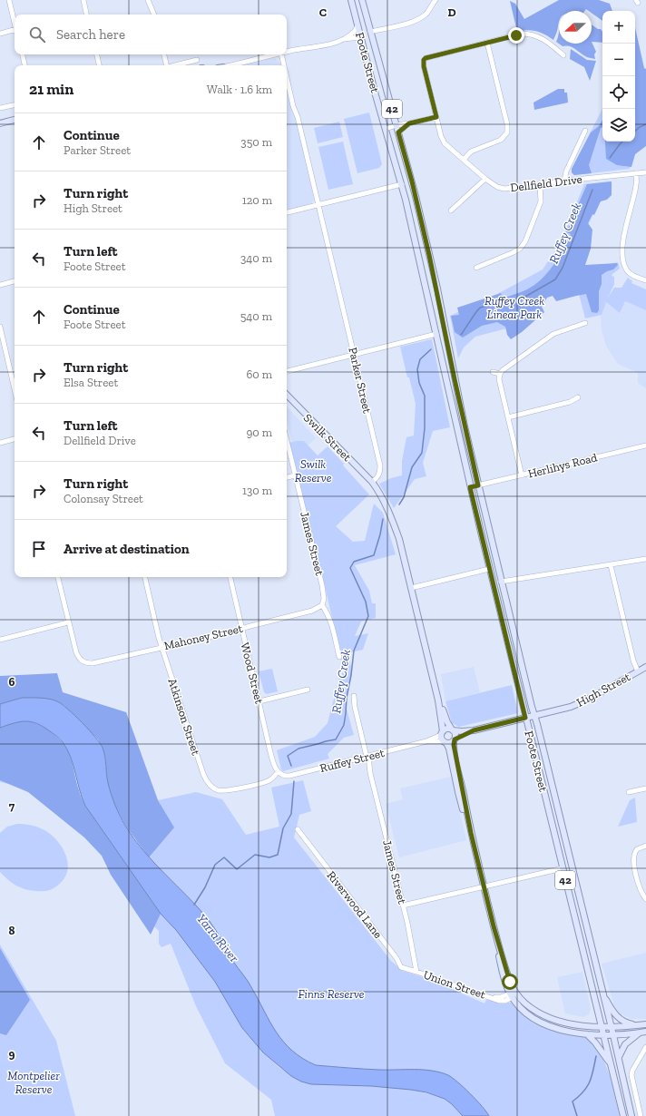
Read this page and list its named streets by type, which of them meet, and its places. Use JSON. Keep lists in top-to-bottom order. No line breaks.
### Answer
{"streets":{"main road":["Foote Street","42","Swilk Street","High Street"],"street":["Dellfield Drive","Parker Street","Herlihys Road","James Street","Mahoney Street","Wood Street","Atkinson Street","Ruffey Street","Riverwood Lane","Union Street"]},"crossings":[["Foote Street","42"],["Foote Street","Herlihys Road"],["Foote Street","High Street"],["Parker Street","Swilk Street"],["James Street","Mahoney Street"],["James Street","Ruffey Street"],["James Street","Riverwood Lane"],["James Street","Union Street"],["Mahoney Street","Wood Street"],["Mahoney Street","Atkinson Street"],["Wood Street","Atkinson Street"],["Wood Street","Ruffey Street"],["High Street","Ruffey Street"],["Atkinson Street","Ruffey Street"],["Riverwood Lane","Union Street"]],"water":["Ruffey Creek","Yarra River"],"parks":["Ruffey Creek Linear Park","Swilk Reserve","Finns Reserve","Montpelier Reserve"],"north":"left","page":{"map_buttons":["+","−"],"search":"Search here","heading":["21 min","Walk · 1.6 km"],"list":[["Continue","Parker Street","350 m"],["Turn right","High Street","120 m"],["Turn left","Foote Street","340 m"],["Continue","Foote Street","540 m"],["Turn right","Elsa Street","60 m"],["Turn left","Dellfield Drive","90 m"],["Turn right","Colonsay Street","130 m"],"Arrive at destination"]},"grid":{"columns":["C","D"],"rows":["6","7","8","9"]}}
